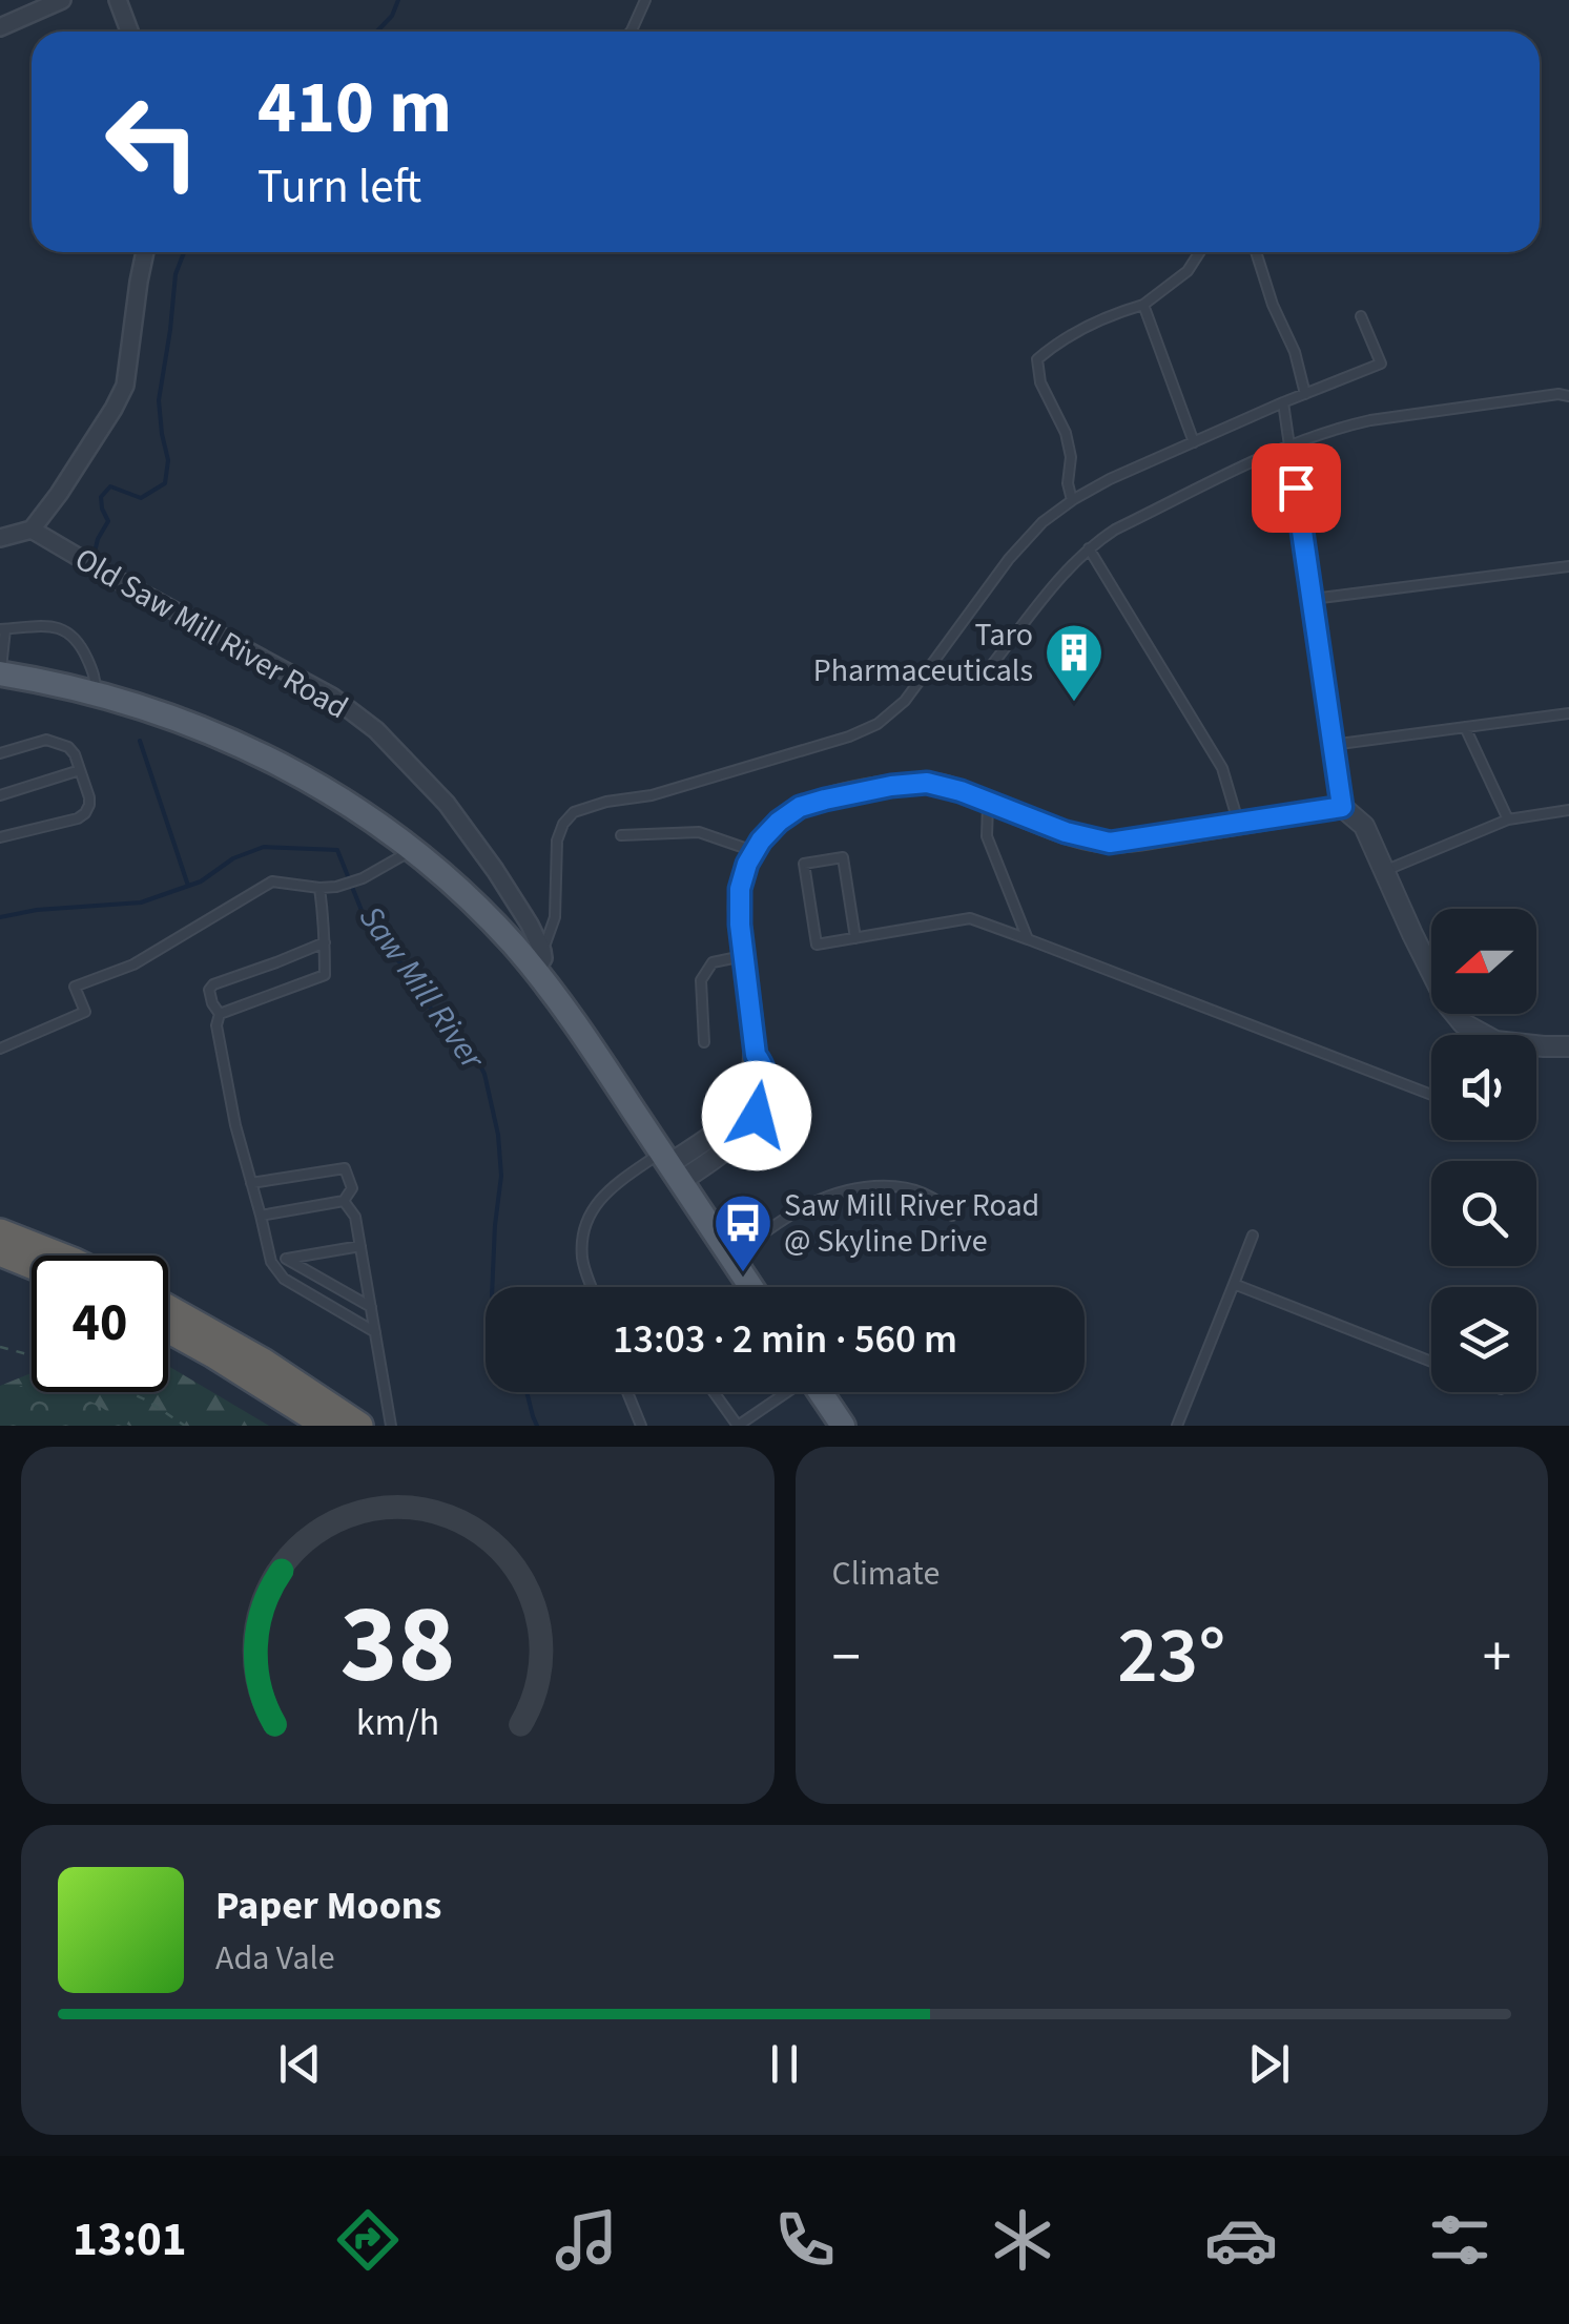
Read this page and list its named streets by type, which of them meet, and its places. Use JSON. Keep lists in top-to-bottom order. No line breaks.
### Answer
{"streets":{"street":["Old Saw Mill River Road"]},"water":["Saw Mill River"],"places":{"building":["Taro Pharmaceuticals"],"bus stop":["Saw Mill River Road @ Skyline Drive"]},"north":"left","page":{"turn":["410 m","Turn left"],"limit":"40","trip":"13:03 · 2 min · 560 m","tile":"Climate","heat":["−","23°","+"],"song":["Paper Moons","Ada Vale"],"tabs":"13:01","gauge":["38","km/h"]}}
